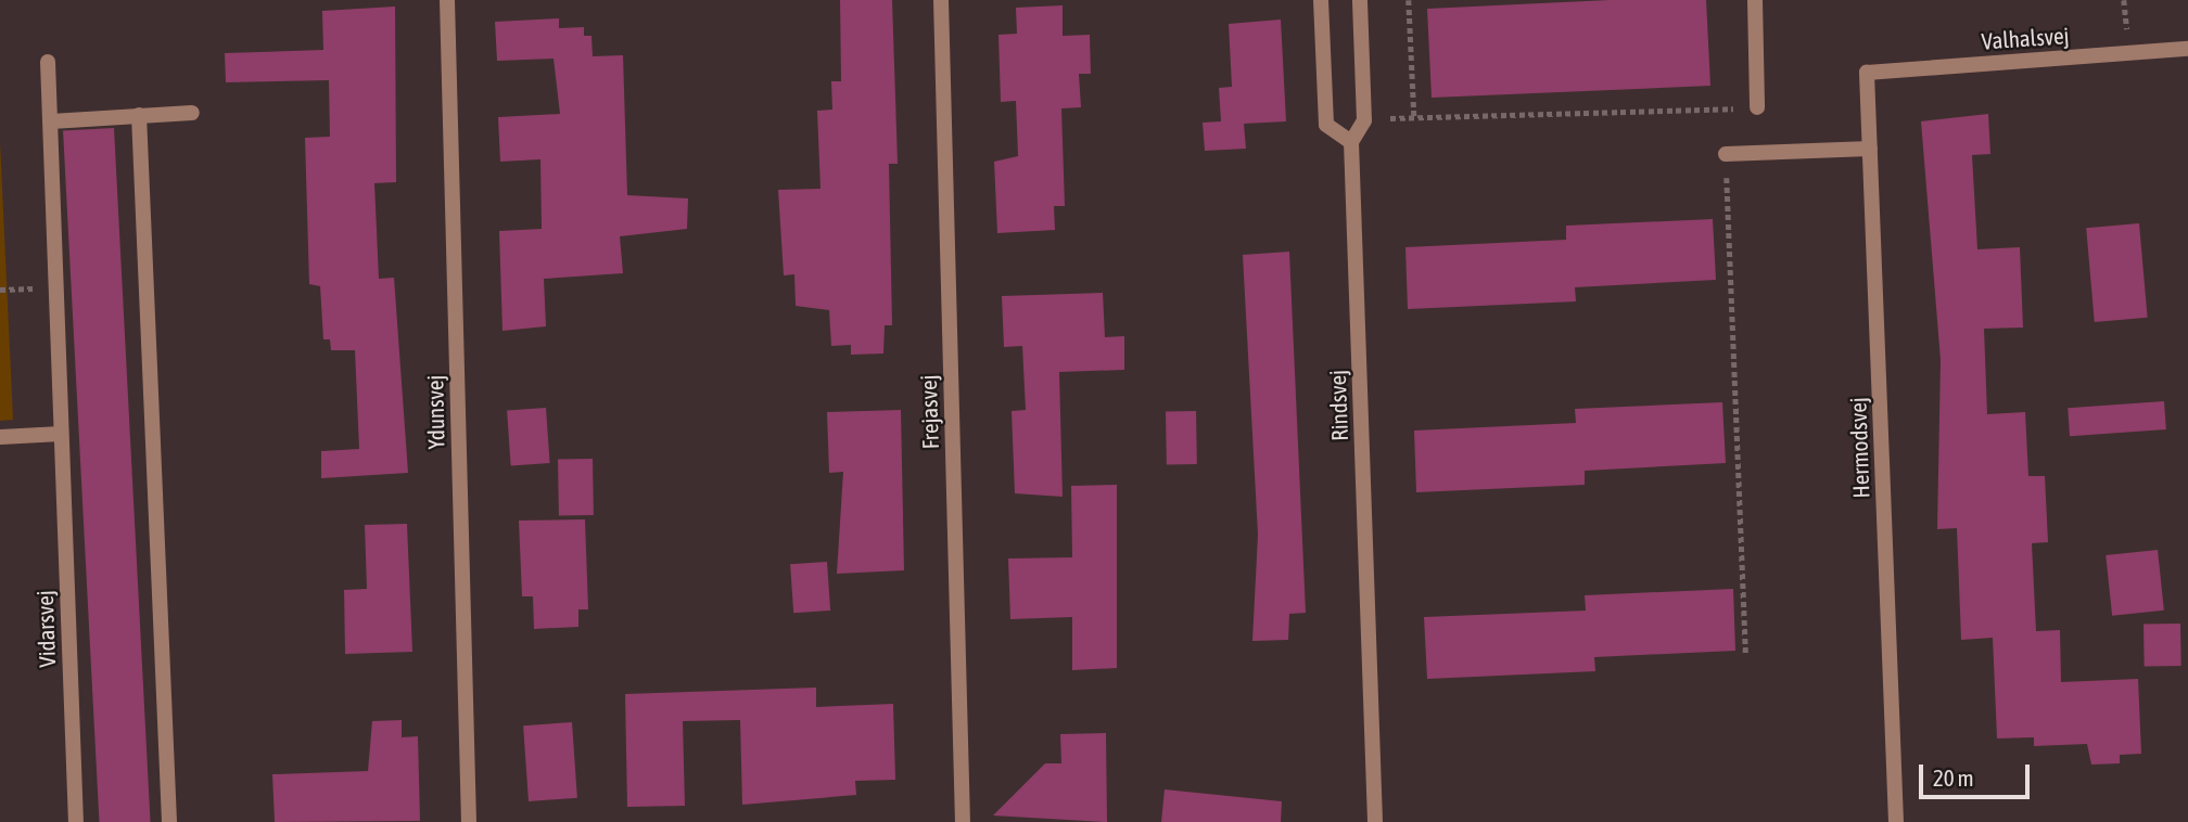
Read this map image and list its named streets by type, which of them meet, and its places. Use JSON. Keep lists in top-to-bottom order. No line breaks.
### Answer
{"streets":{"street":["Valhalsvej","Rindsvej","Ydunsvej","Frejasvej","Hermodsvej","Vidarsvej"]},"crossings":[["Valhalsvej","Hermodsvej"]],"scale_bar":"20 m"}
